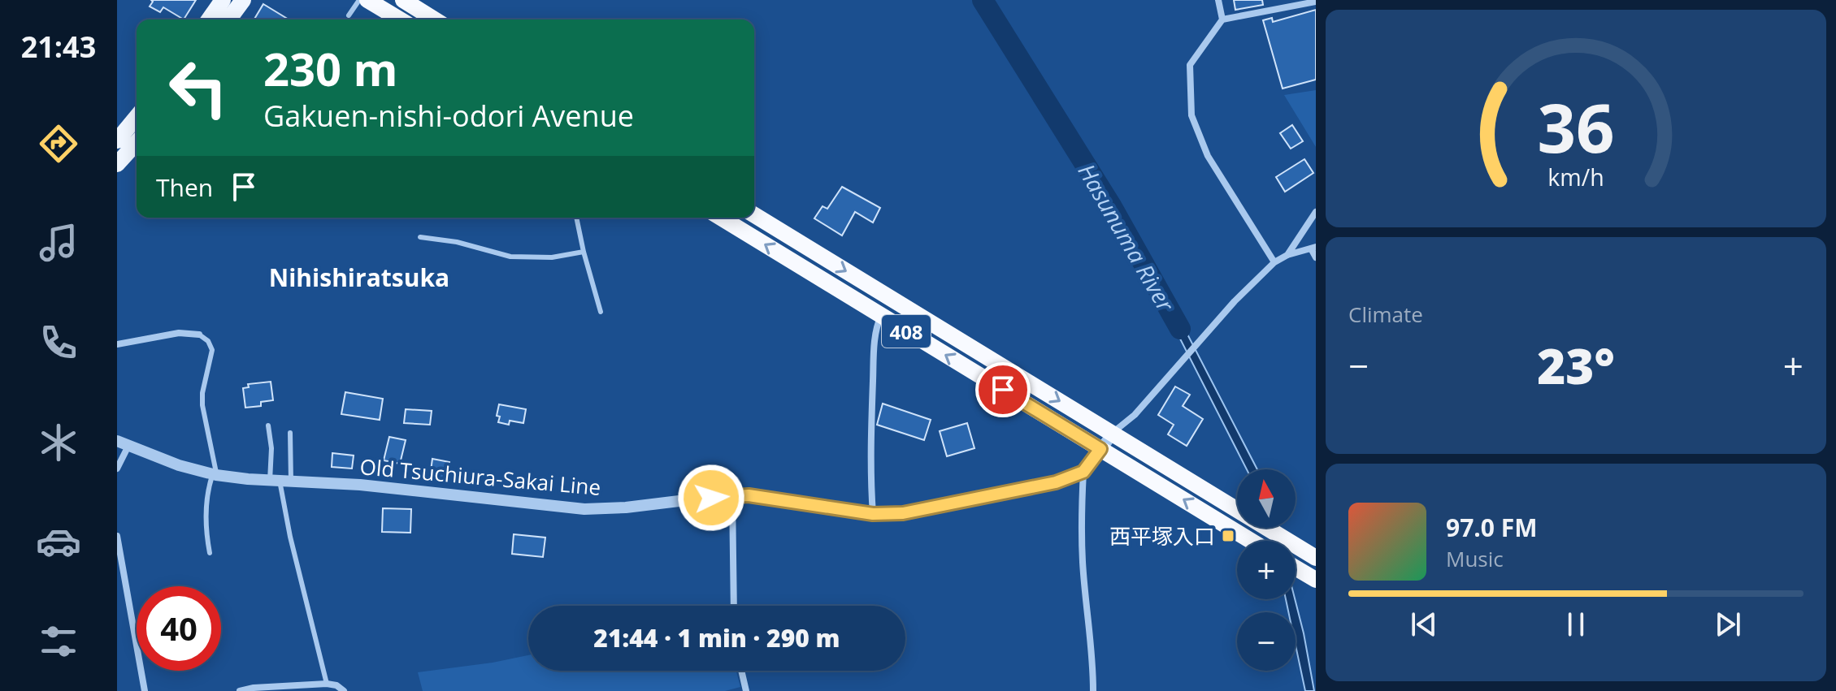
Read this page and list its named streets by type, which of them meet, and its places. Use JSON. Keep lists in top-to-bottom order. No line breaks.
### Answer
{"streets":{"highway":["408"],"street":["Old Tsuchiura-Sakai Line"]},"districts":["Nihishiratsuka"],"water":["Hasunuma River"],"places":{"transit":["西平塚入口"]},"north":"top","page":{"tabs":"21:43","turn":["230 m","Gakuen-nishi-odori Avenue"],"then":"Then","tile":"Climate","heat":["−","23°","+"],"map_buttons":["+","−"],"song":["97.0 FM","Music"],"limit":"40","trip":"21:44 · 1 min · 290 m","gauge":["36","km/h"]}}
